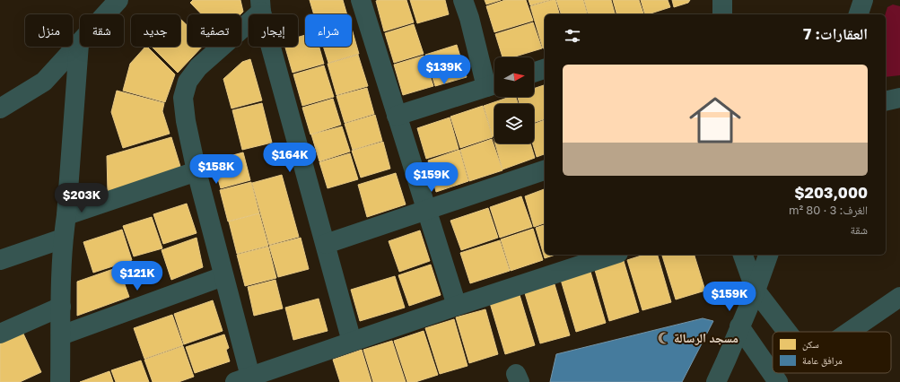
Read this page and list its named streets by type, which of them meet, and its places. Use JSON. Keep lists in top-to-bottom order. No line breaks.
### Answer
{"places":{"mosque":["مسجد الرسالة"]},"legend":["سكن","مرافق عامة"],"north":"right","page":{"chip":["شراء","إيجار","تصفية","جديد","شقة","منزل"],"heading":"العقارات: 7","price":["$139K","$164K","$158K","$159K","$203K","$121K","$159K"],"list":[{"name":"$203,000","note":"الغرف: 3 · 80 m² · شقة"}]}}
